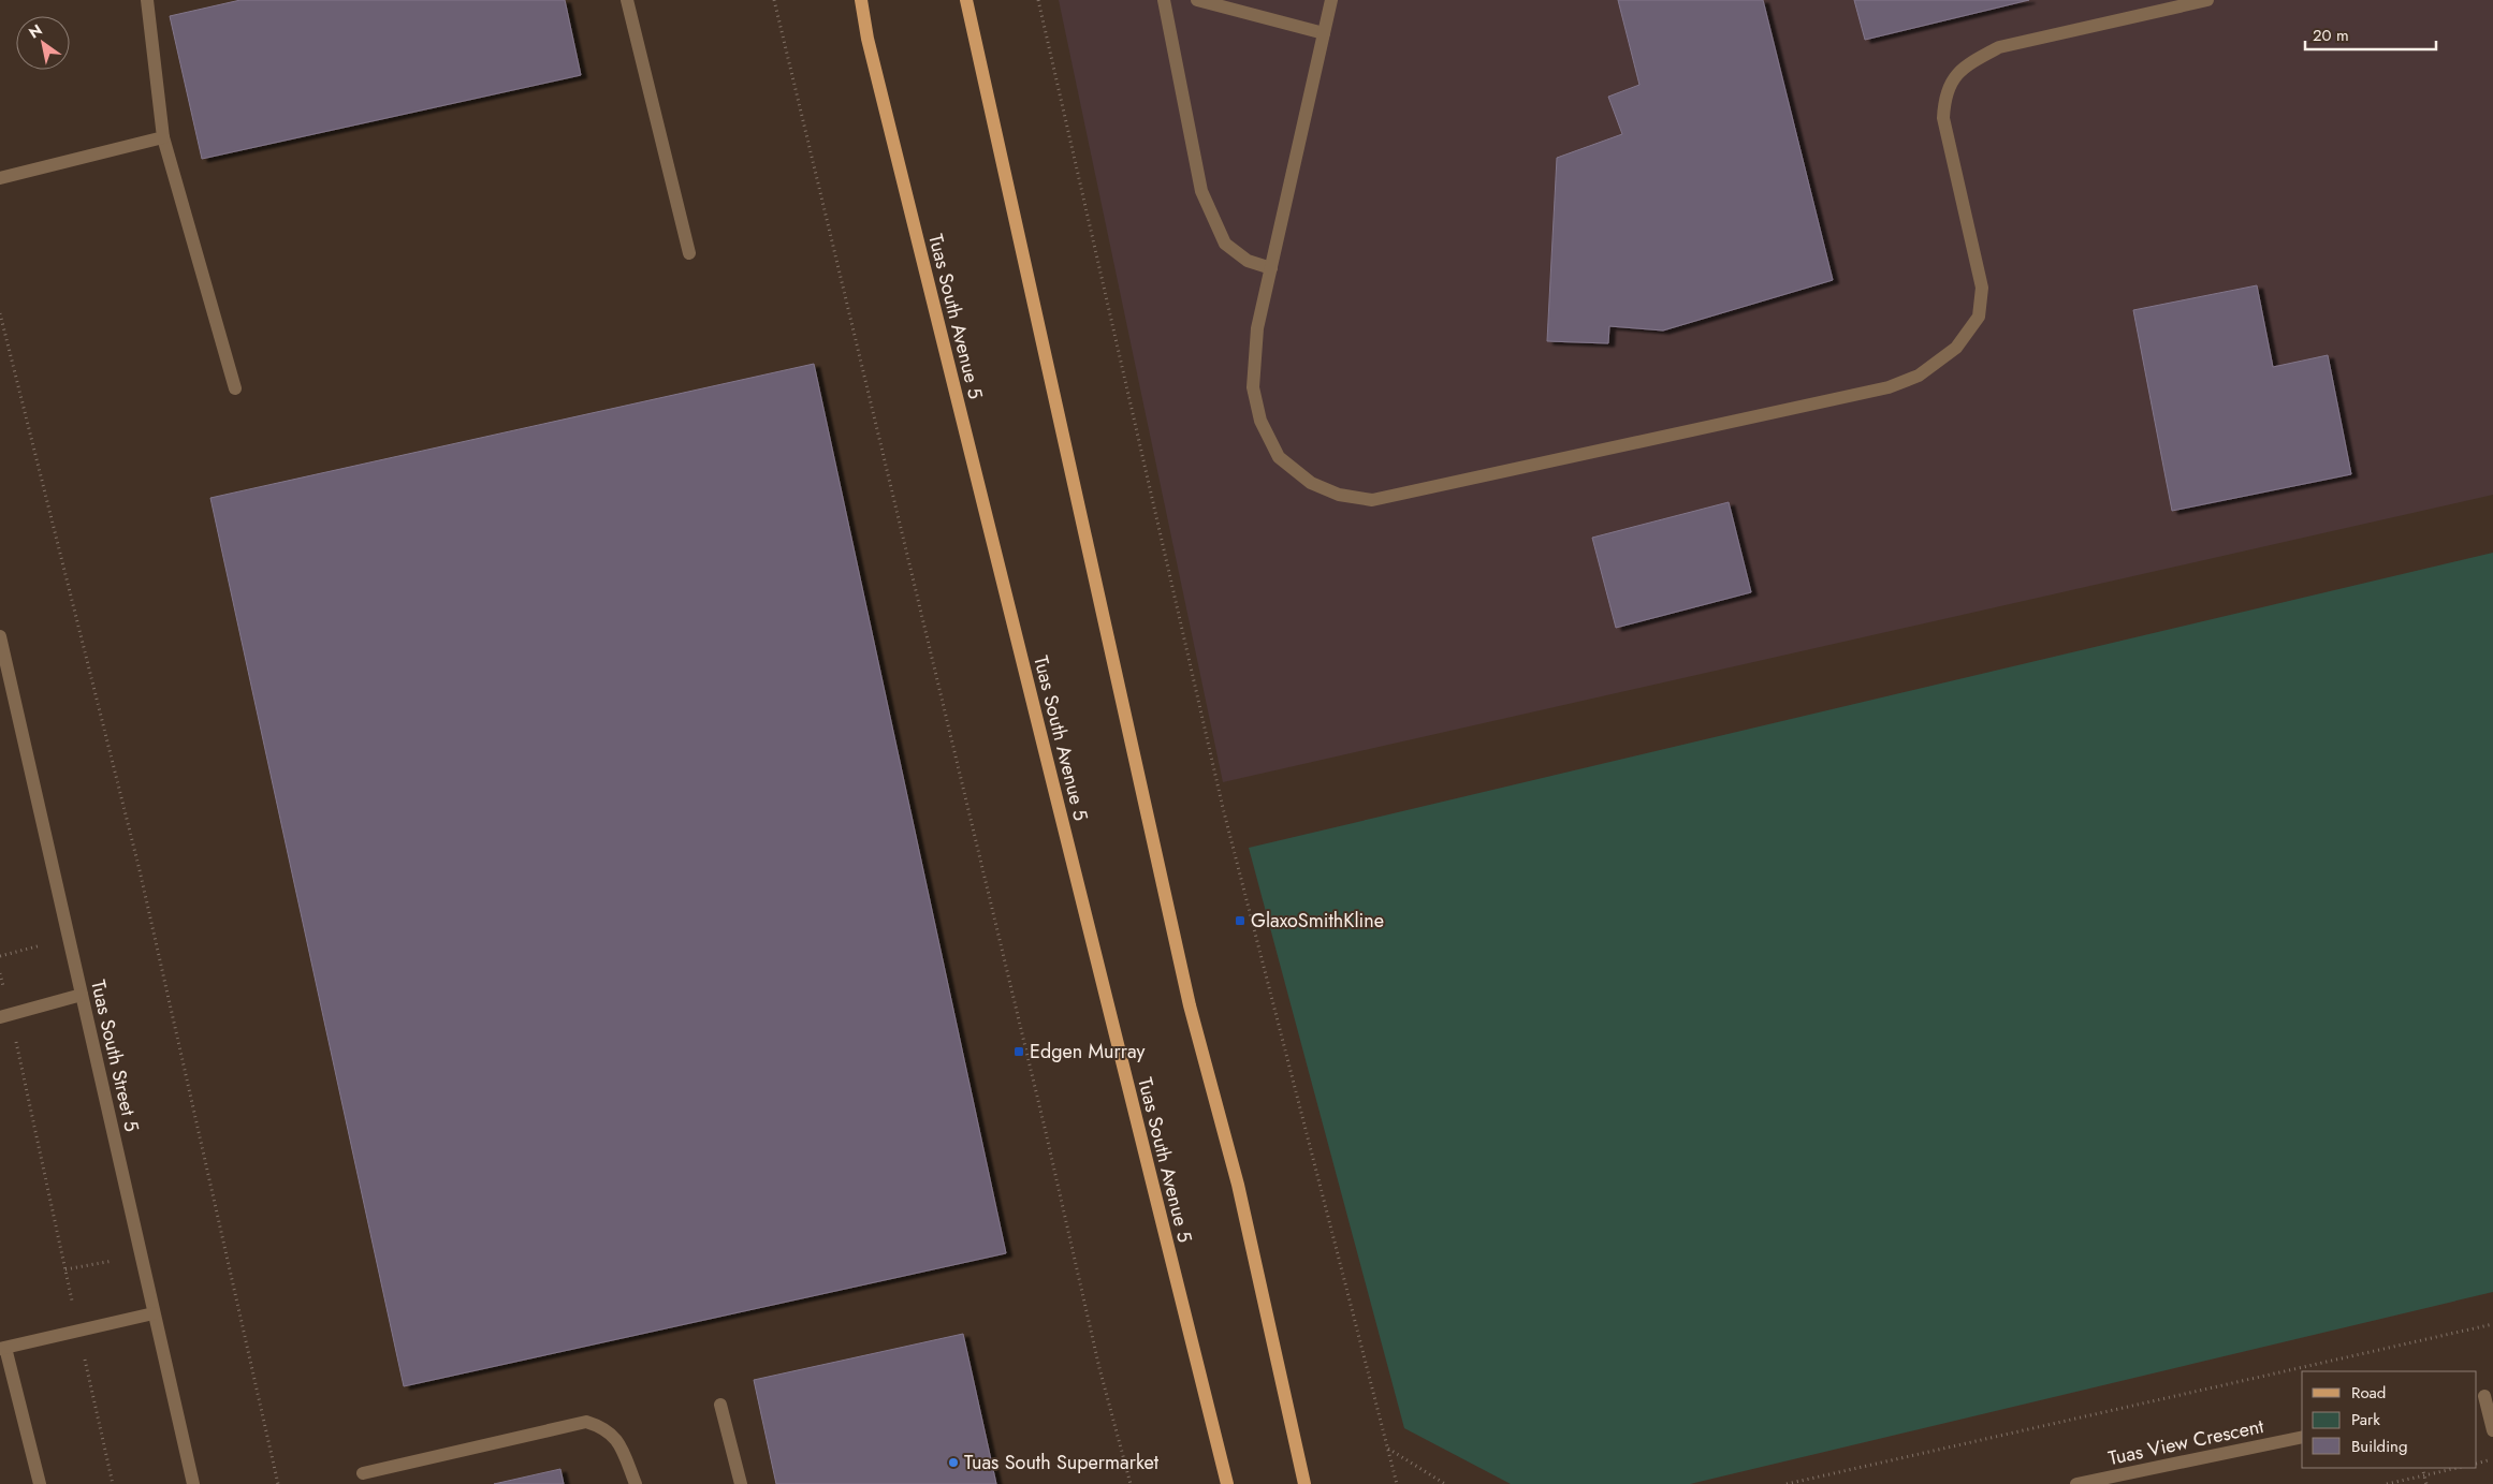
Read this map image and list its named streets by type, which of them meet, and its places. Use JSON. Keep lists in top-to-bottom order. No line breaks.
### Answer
{"streets":{"main road":["Tuas South Avenue 5"],"street":["Tuas South Street 5","Tuas View Crescent"]},"places":{"transit":["GlaxoSmithKline","Edgen Murray"],"other":["Tuas South Supermarket"]},"legend":["Road","Park","Building"],"scale_bar":"20 m","north":"top left"}
